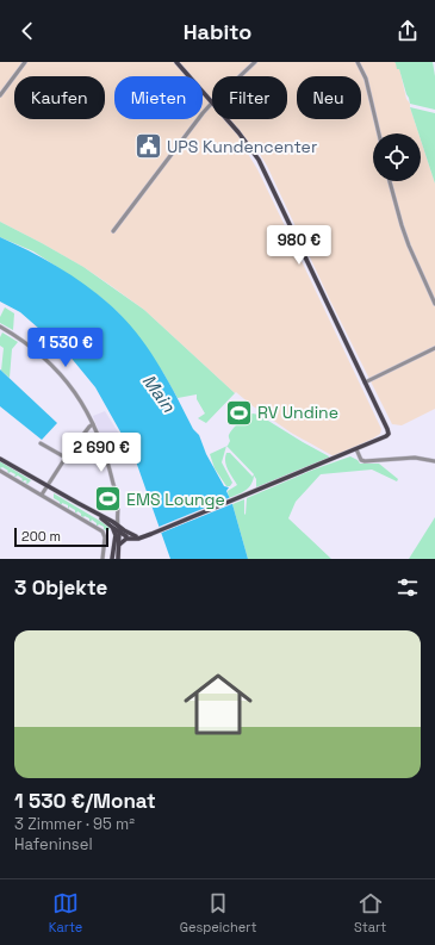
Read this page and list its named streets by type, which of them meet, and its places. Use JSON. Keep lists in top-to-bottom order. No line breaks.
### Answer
{"water":["Main"],"places":{"public building":["UPS Kundencenter"],"sports":["RV Undine","EMS Lounge"]},"scale_bar":"200 m","page":{"header":"Habito","chip":["Kaufen","Mieten","Filter","Neu"],"price":["980 €","1 530 €","2 690 €"],"scale":"200 m","heading":"3 Objekte","list":[{"name":"1 530 €/Monat","note":"3 Zimmer · 95 m² · Hafeninsel"}],"tabs":["Karte","Gespeichert","Start"]}}
